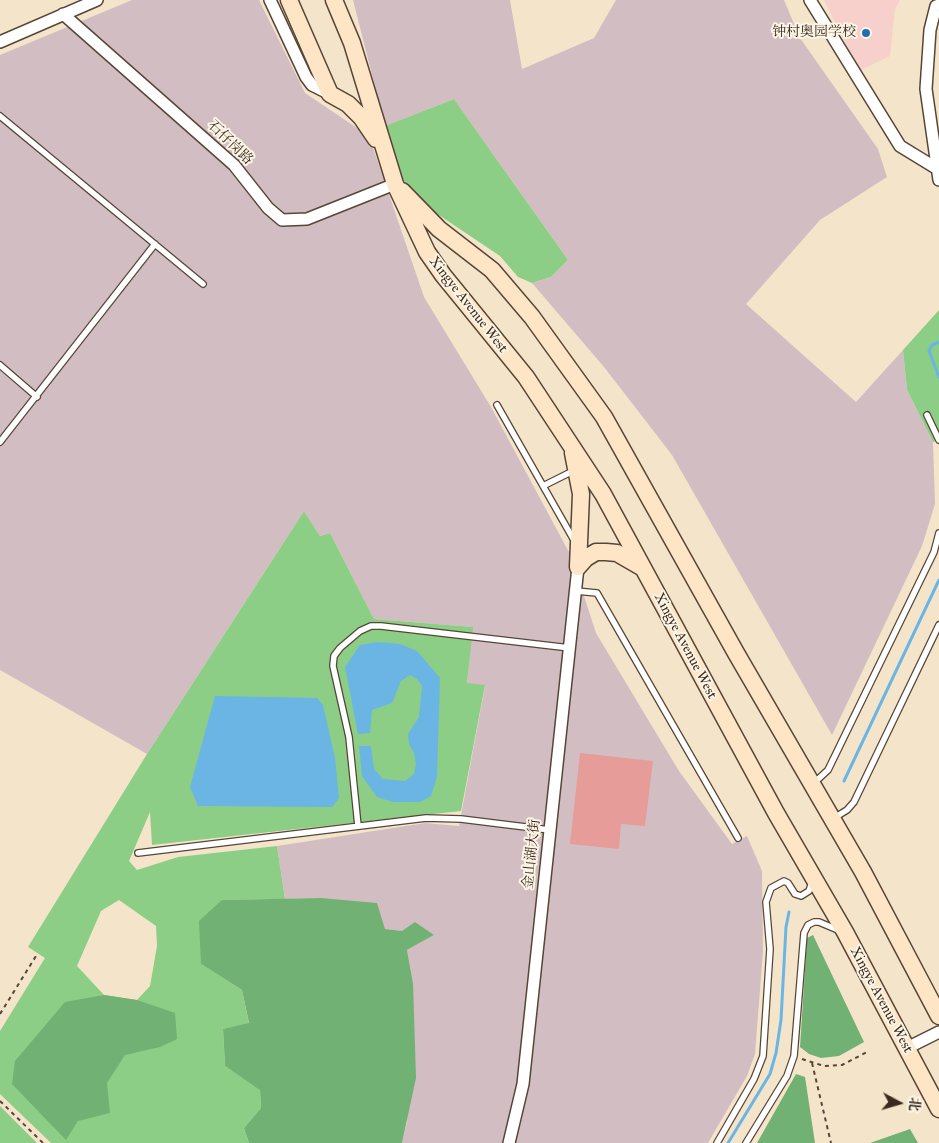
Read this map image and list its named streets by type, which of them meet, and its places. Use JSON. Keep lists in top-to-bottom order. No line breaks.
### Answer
{"streets":{"street":["石仔岗路","Xingye Avenue West","金山湖大街"]},"crossings":[["石仔岗路","Xingye Avenue West"]],"places":["钟村奥园学校"],"north":"right"}
